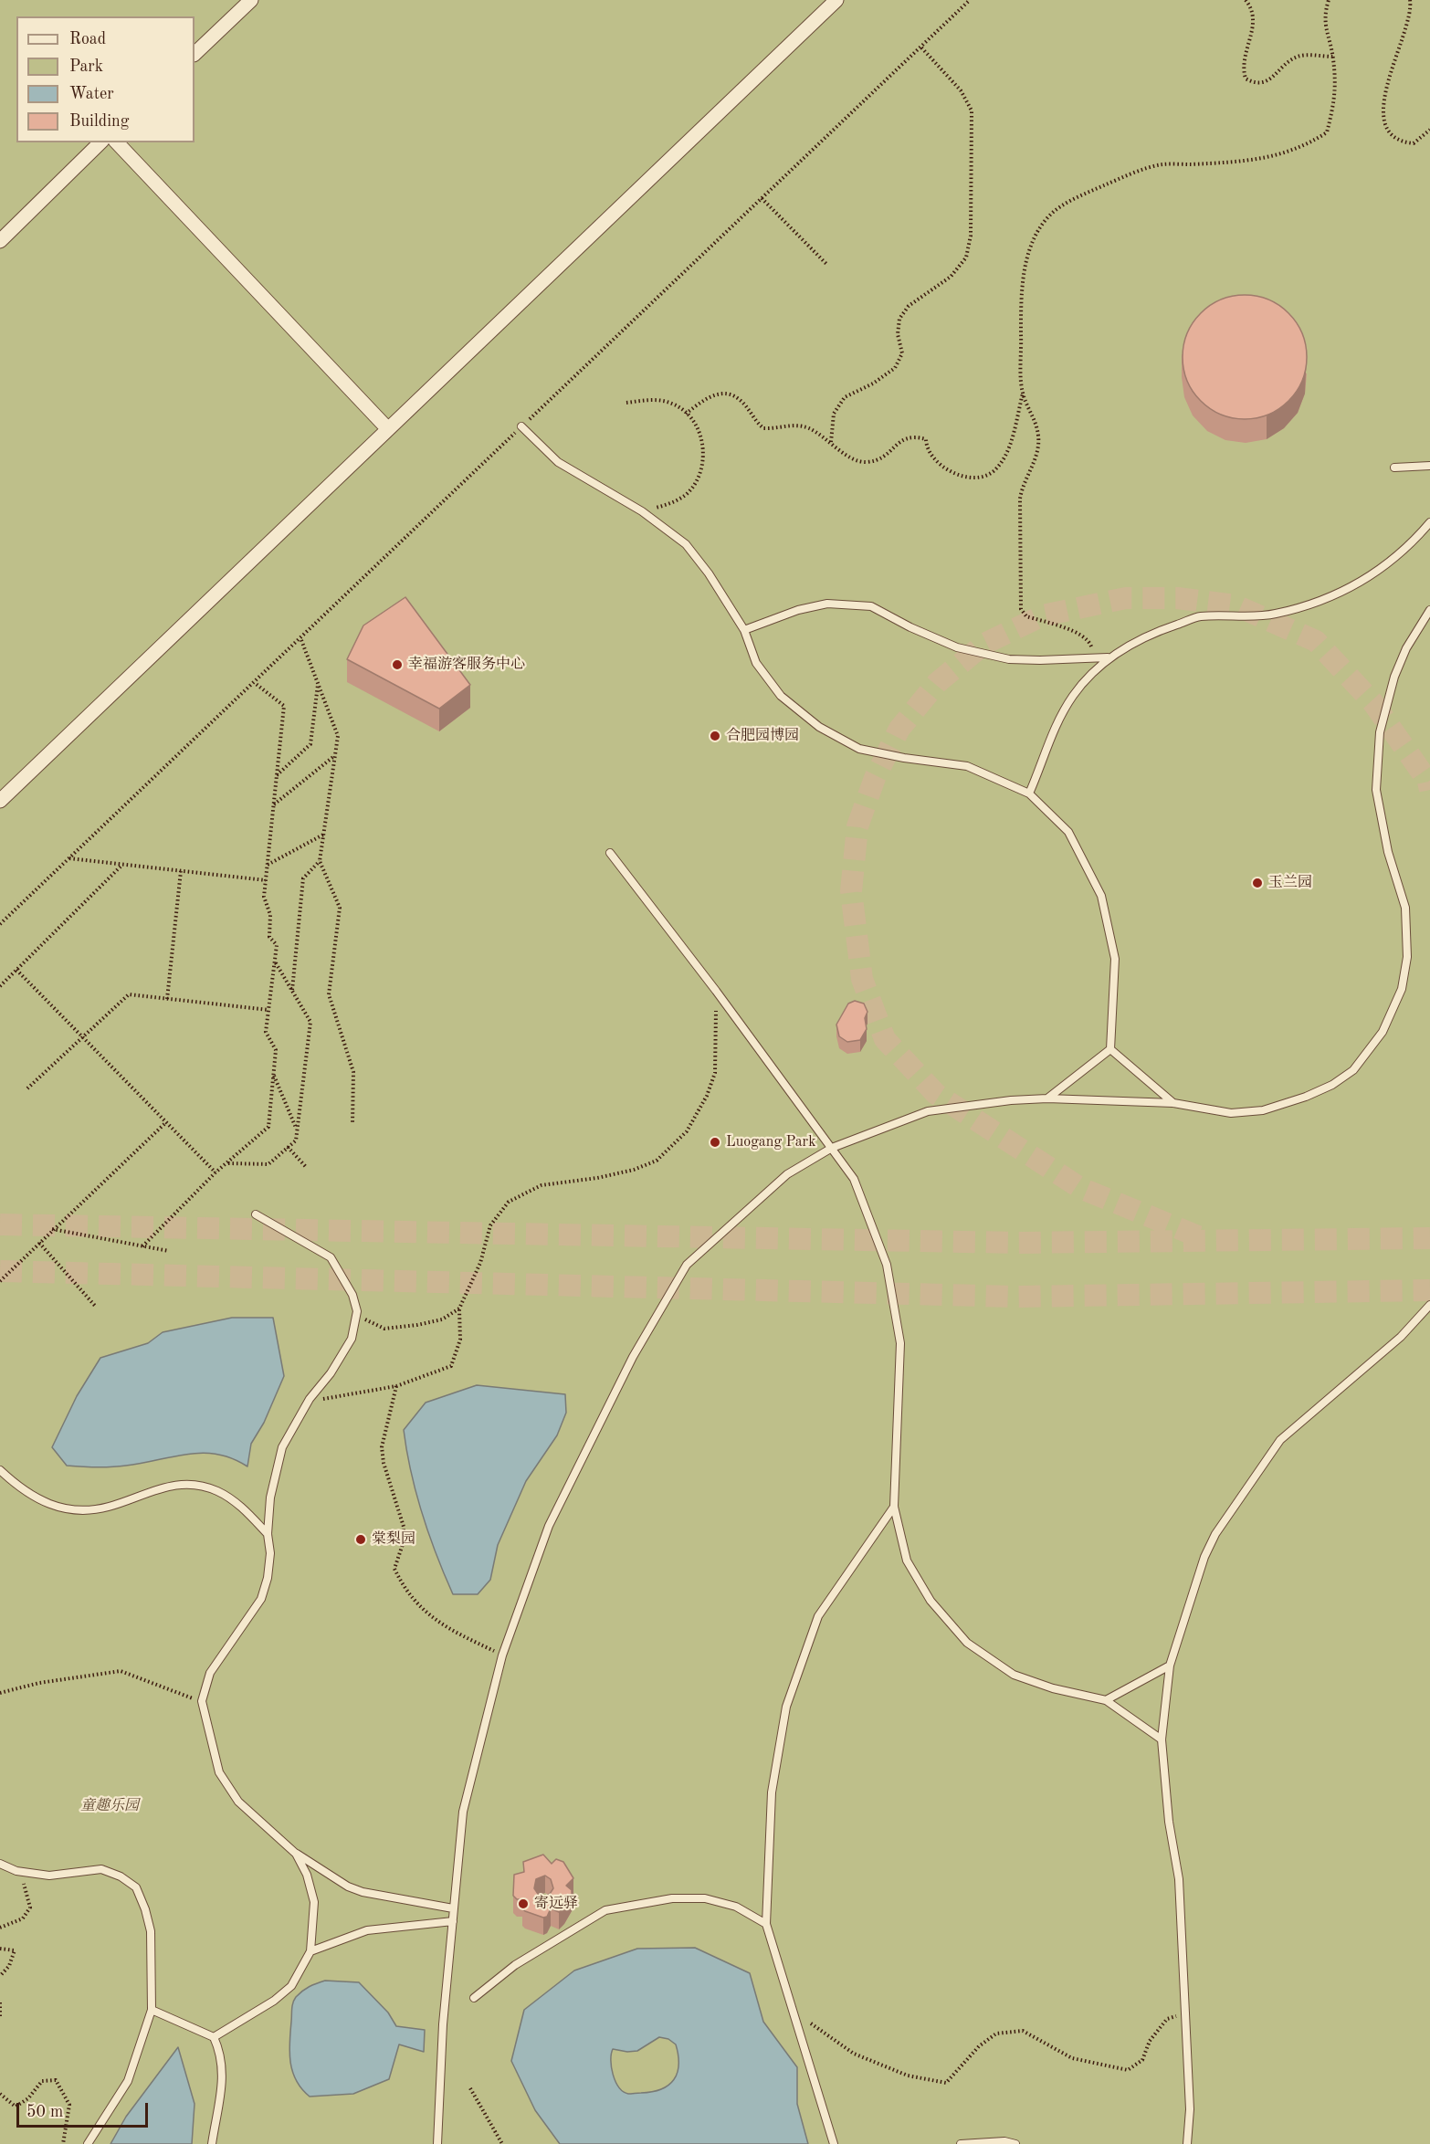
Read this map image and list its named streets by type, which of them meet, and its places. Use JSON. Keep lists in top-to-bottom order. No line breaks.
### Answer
{"parks":["童趣乐园"],"places":["幸福游客服务中心","合肥园博园","玉兰园","Luogang Park","棠梨园","寄远驿"],"legend":["Road","Park","Water","Building"],"scale_bar":"50 m"}
